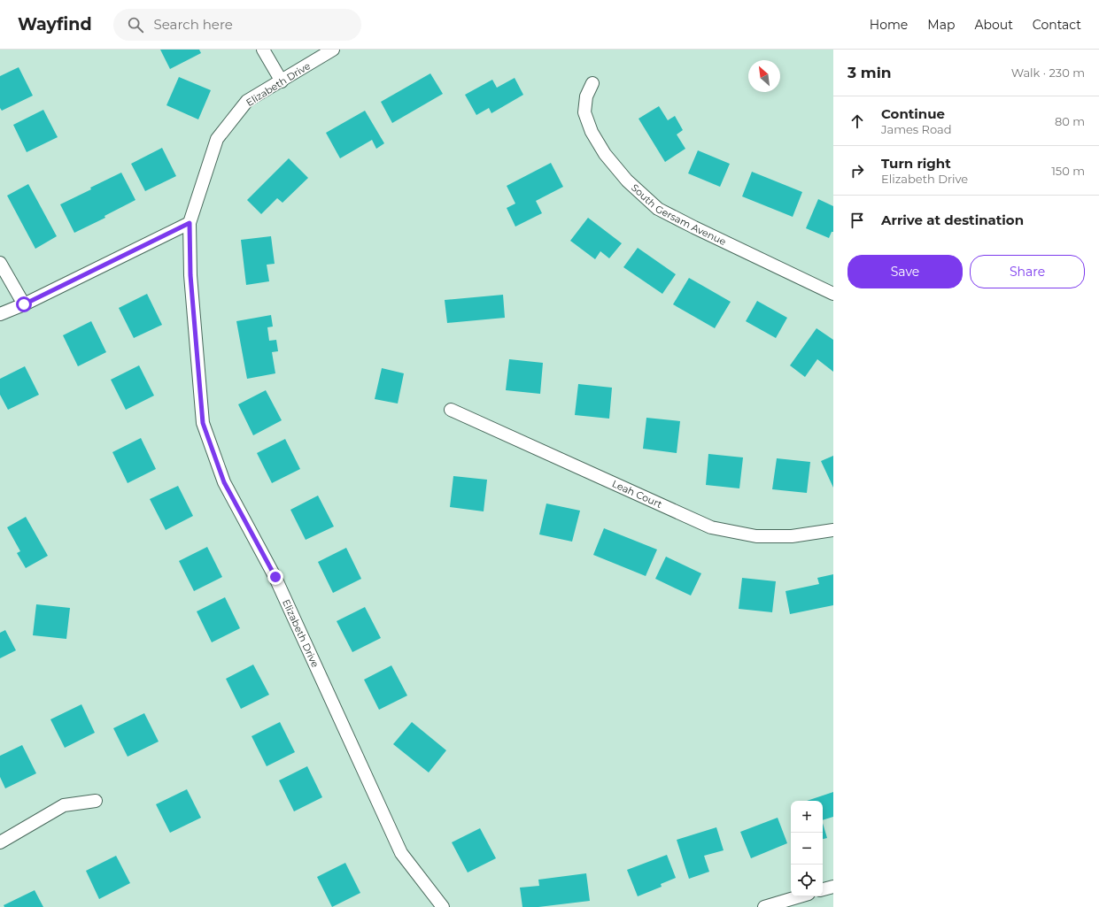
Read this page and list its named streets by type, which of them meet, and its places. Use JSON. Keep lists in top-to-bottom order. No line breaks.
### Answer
{"streets":{"street":["Elizabeth Drive","South Gersam Avenue","Leah Court"]},"north":"top left","page":{"header":"Wayfind","search":"Search here","nav":["Home","Map","About","Contact"],"heading":["3 min","Walk · 230 m"],"list":[["Continue","James Road","80 m"],["Turn right","Elizabeth Drive","150 m"],"Arrive at destination"],"buttons":["Save","Share"],"map_buttons":["+","−"]}}
